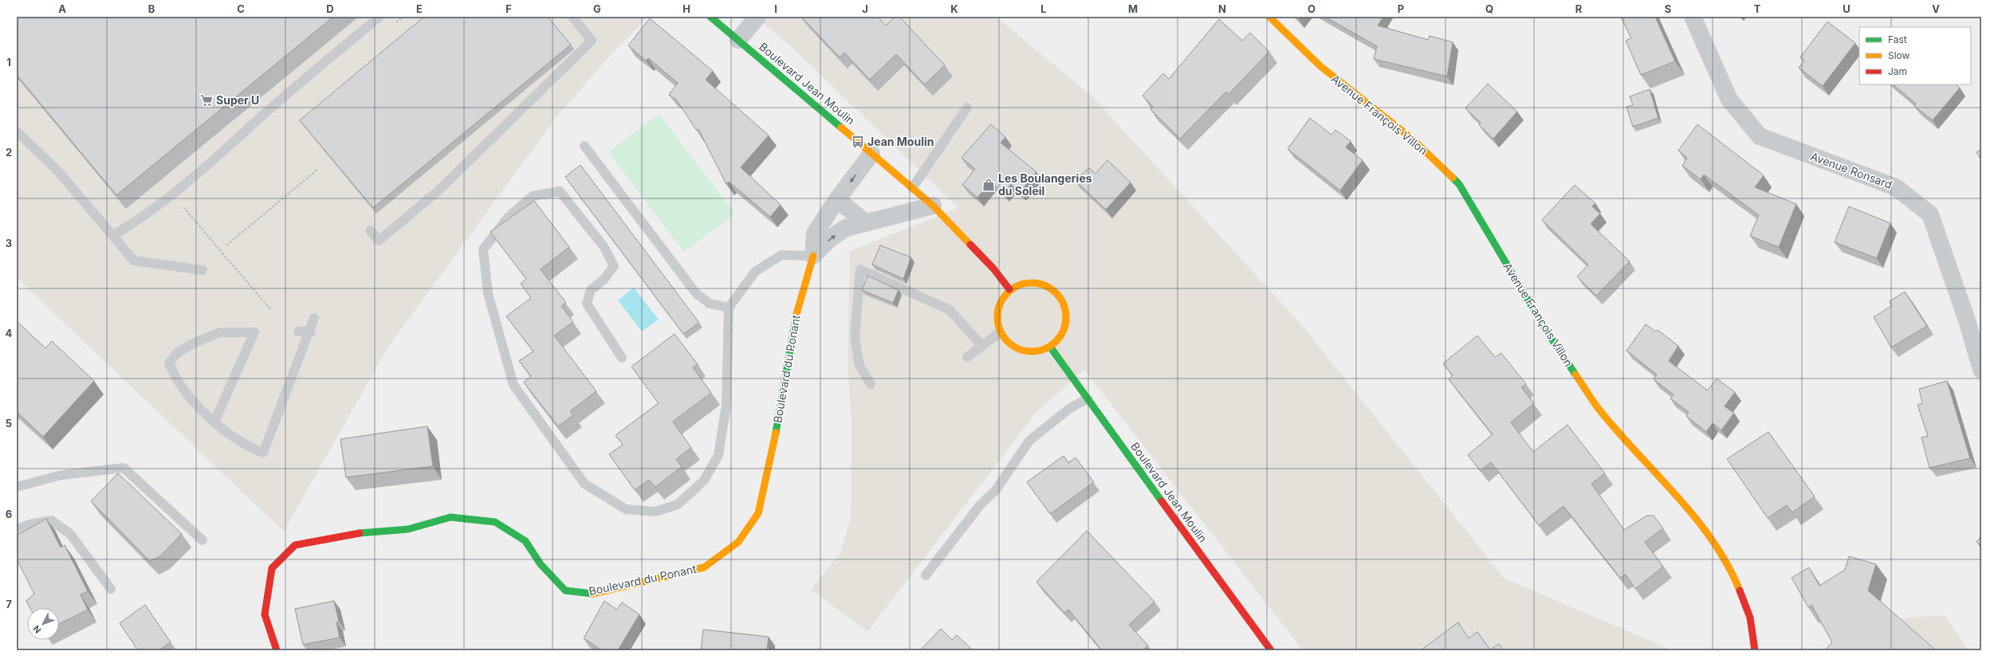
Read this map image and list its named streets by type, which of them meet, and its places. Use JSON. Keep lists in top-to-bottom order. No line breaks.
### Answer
{"streets":{"street":["Boulevard Jean Moulin","Avenue François Villon","Avenue Ronsard","Boulevard du Ponant"]},"crossings":[["Boulevard Jean Moulin","Boulevard du Ponant"]],"places":{"supermarket":["Super U"],"bus stop":["Jean Moulin"],"shop":["Les Boulangeries du Soleil"]},"legend":["Fast","Slow","Jam"],"north":"bottom left","grid":{"columns":["A","B","C","D","E","F","G","H","I","J","K","L","M","N","O","P","Q","R","S","T","U","V"],"rows":["1","2","3","4","5","6","7"]}}
